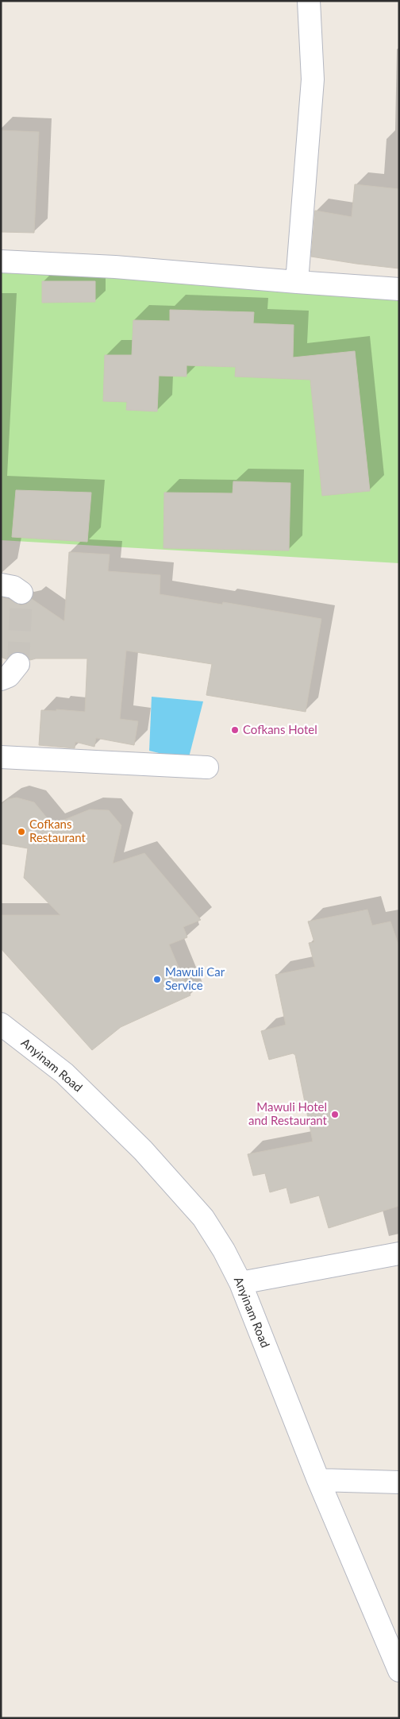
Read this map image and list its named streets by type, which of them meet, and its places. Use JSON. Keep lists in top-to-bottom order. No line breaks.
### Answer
{"streets":{"street":["Anyinam Road"]},"places":["Cofkans Hotel","Cofkans Restaurant","Mawuli Car Service","Mawuli Hotel and Restaurant"]}
